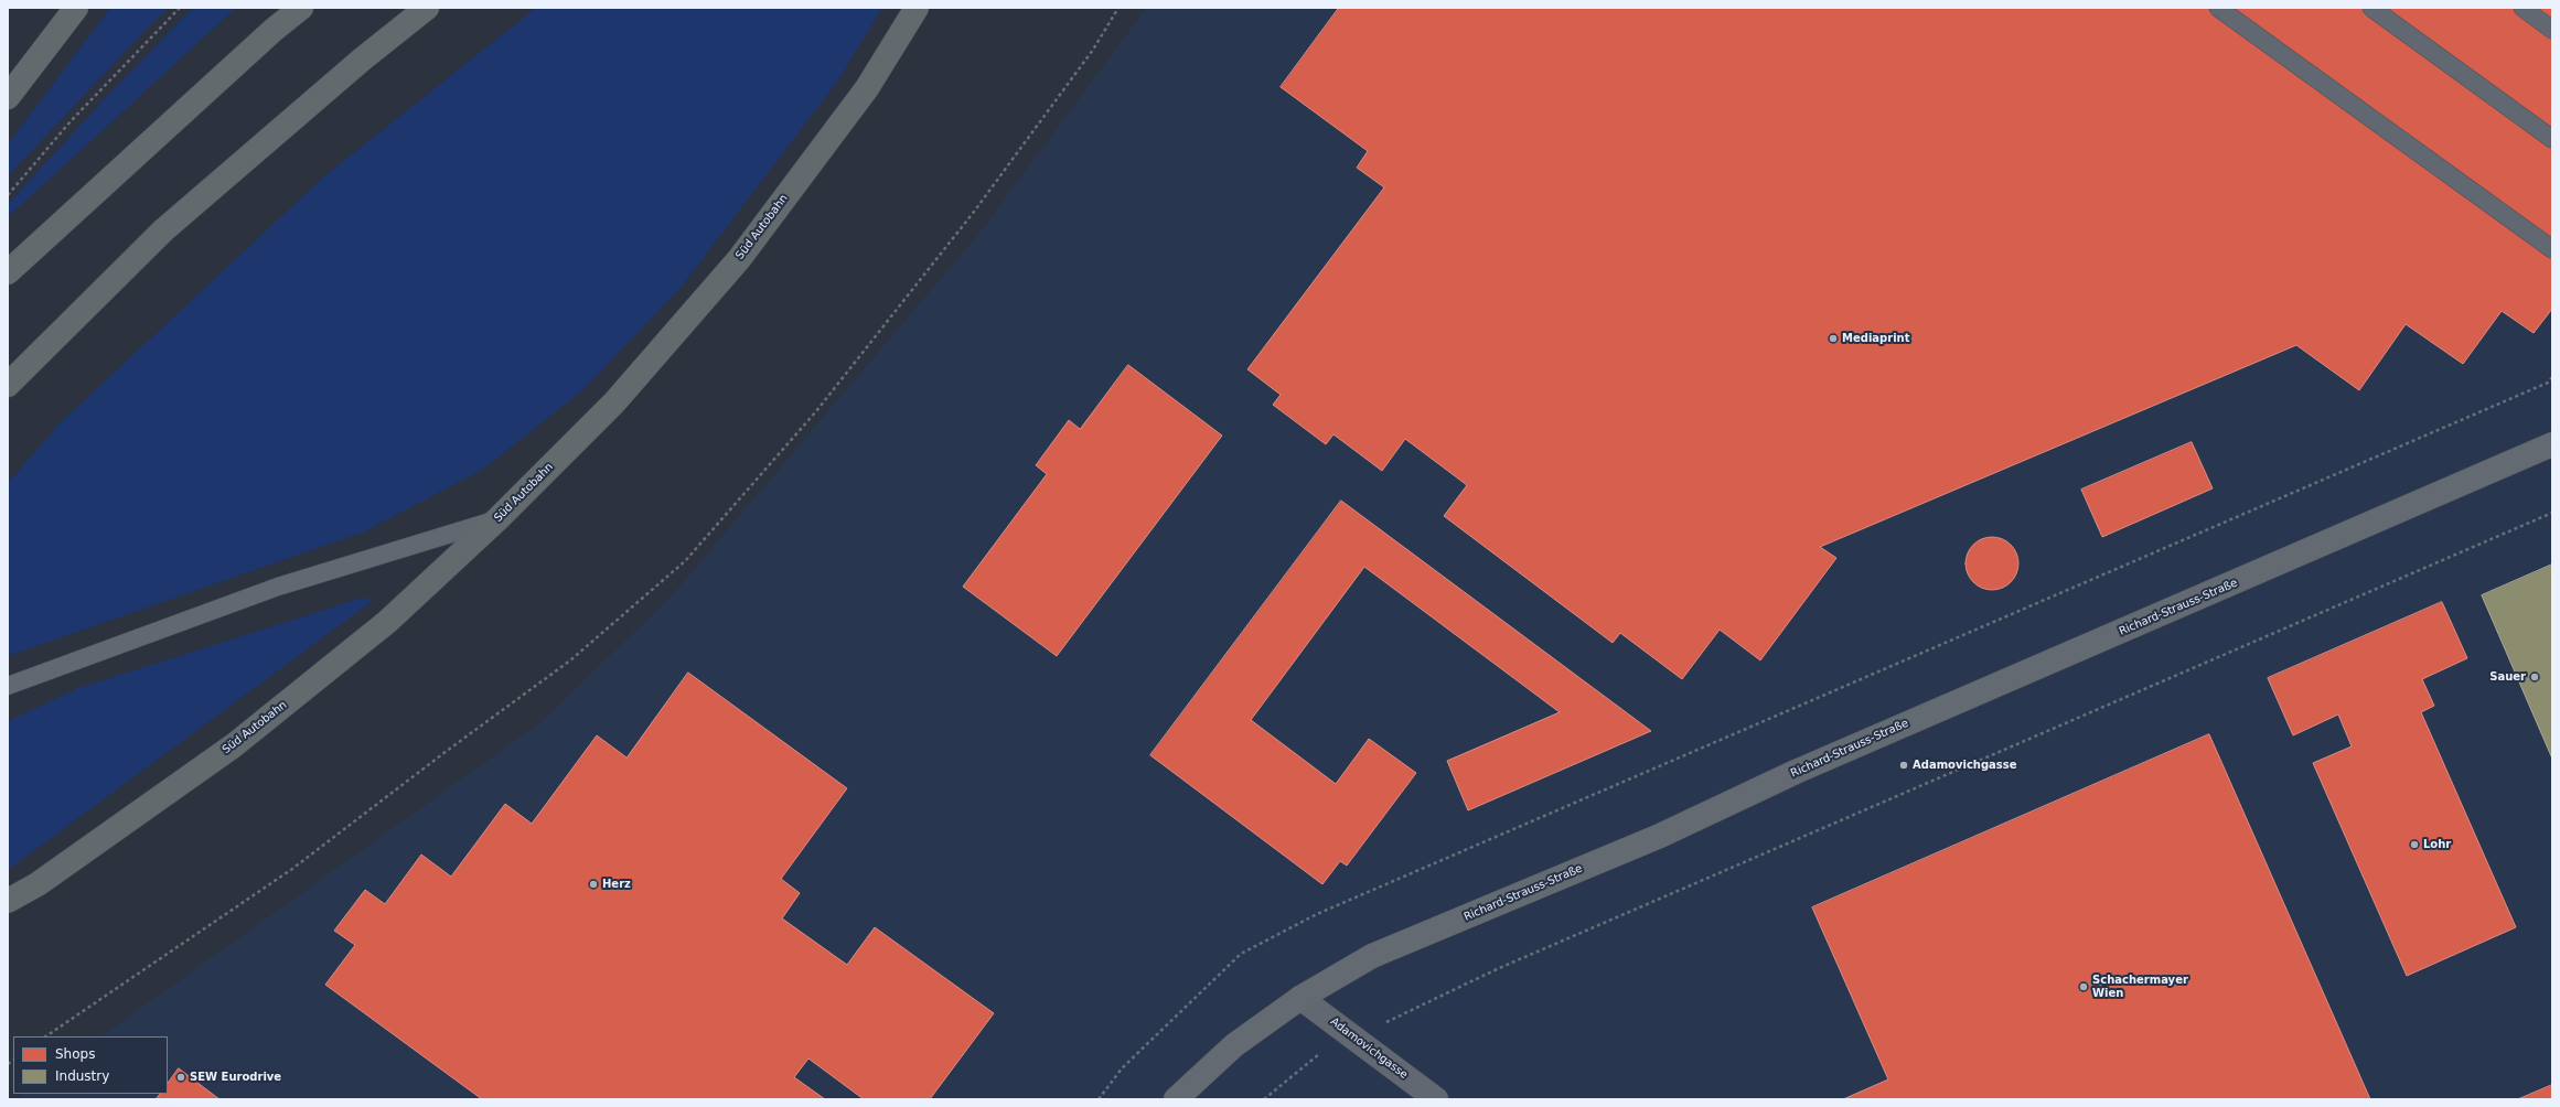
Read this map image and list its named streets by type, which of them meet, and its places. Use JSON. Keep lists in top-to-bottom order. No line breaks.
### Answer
{"streets":{"highway":["Süd Autobahn"],"main road":["Richard-Strauss-Straße"],"street":["Adamovichgasse"]},"crossings":[["Richard-Strauss-Straße","Adamovichgasse"]],"places":["Mediaprint","Sauer","Adamovichgasse","Lohr","Herz","Schachermayer Wien","SEW Eurodrive"],"legend":["Shops","Industry"]}
